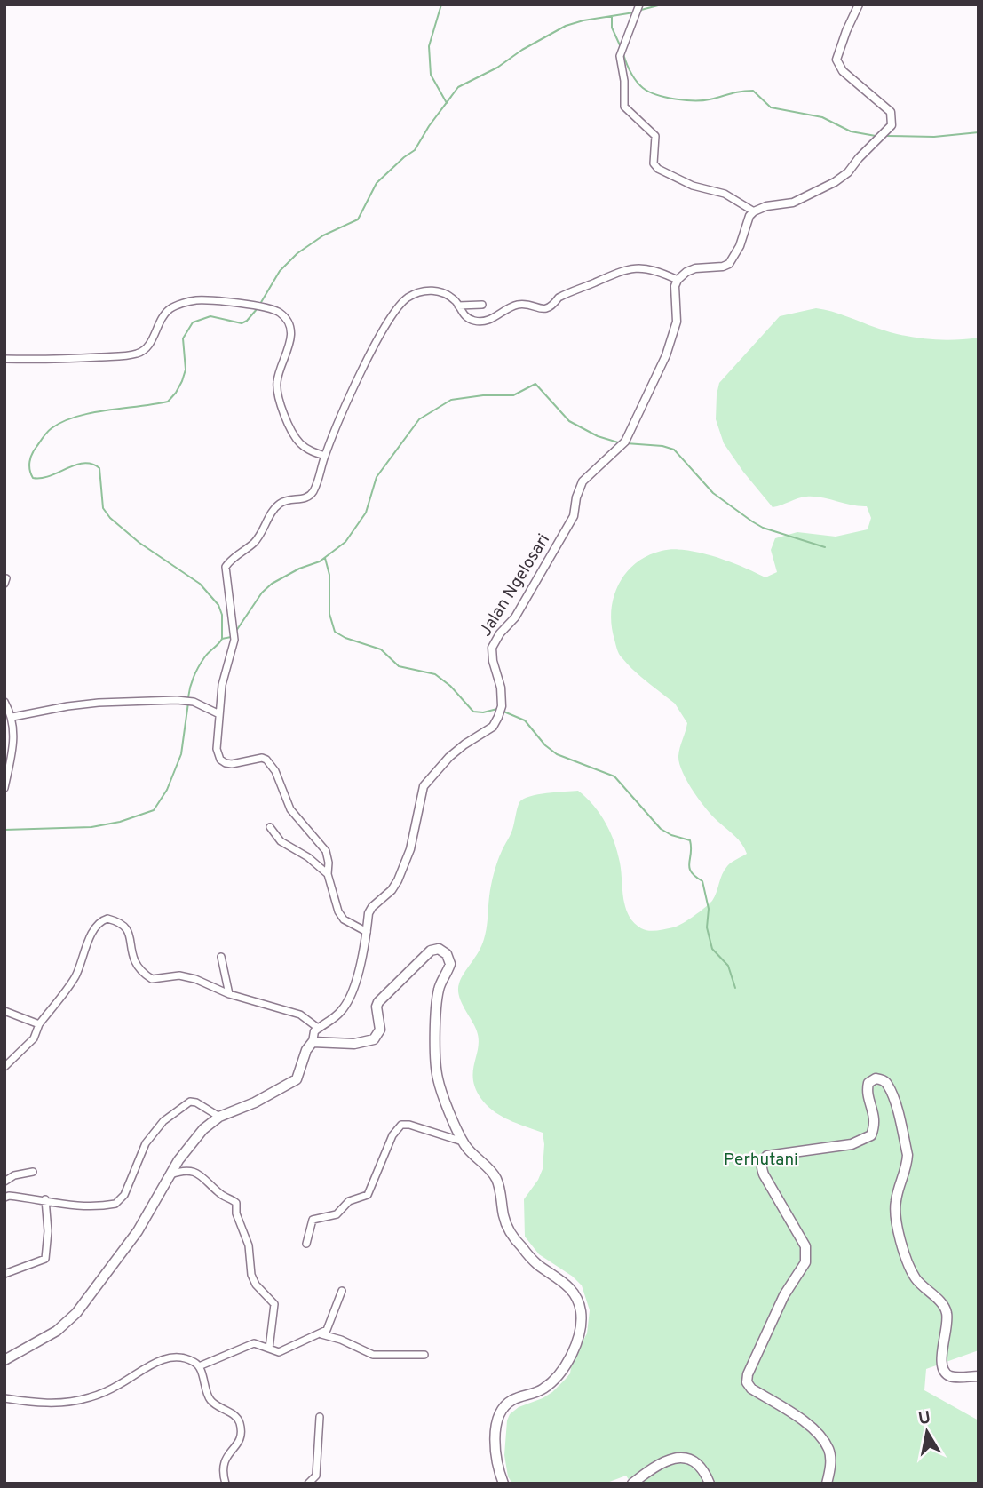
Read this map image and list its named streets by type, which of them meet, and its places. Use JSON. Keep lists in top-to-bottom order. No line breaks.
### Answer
{"streets":{"street":["Jalan Ngelosari"]},"parks":["Perhutani"],"north":"top"}
